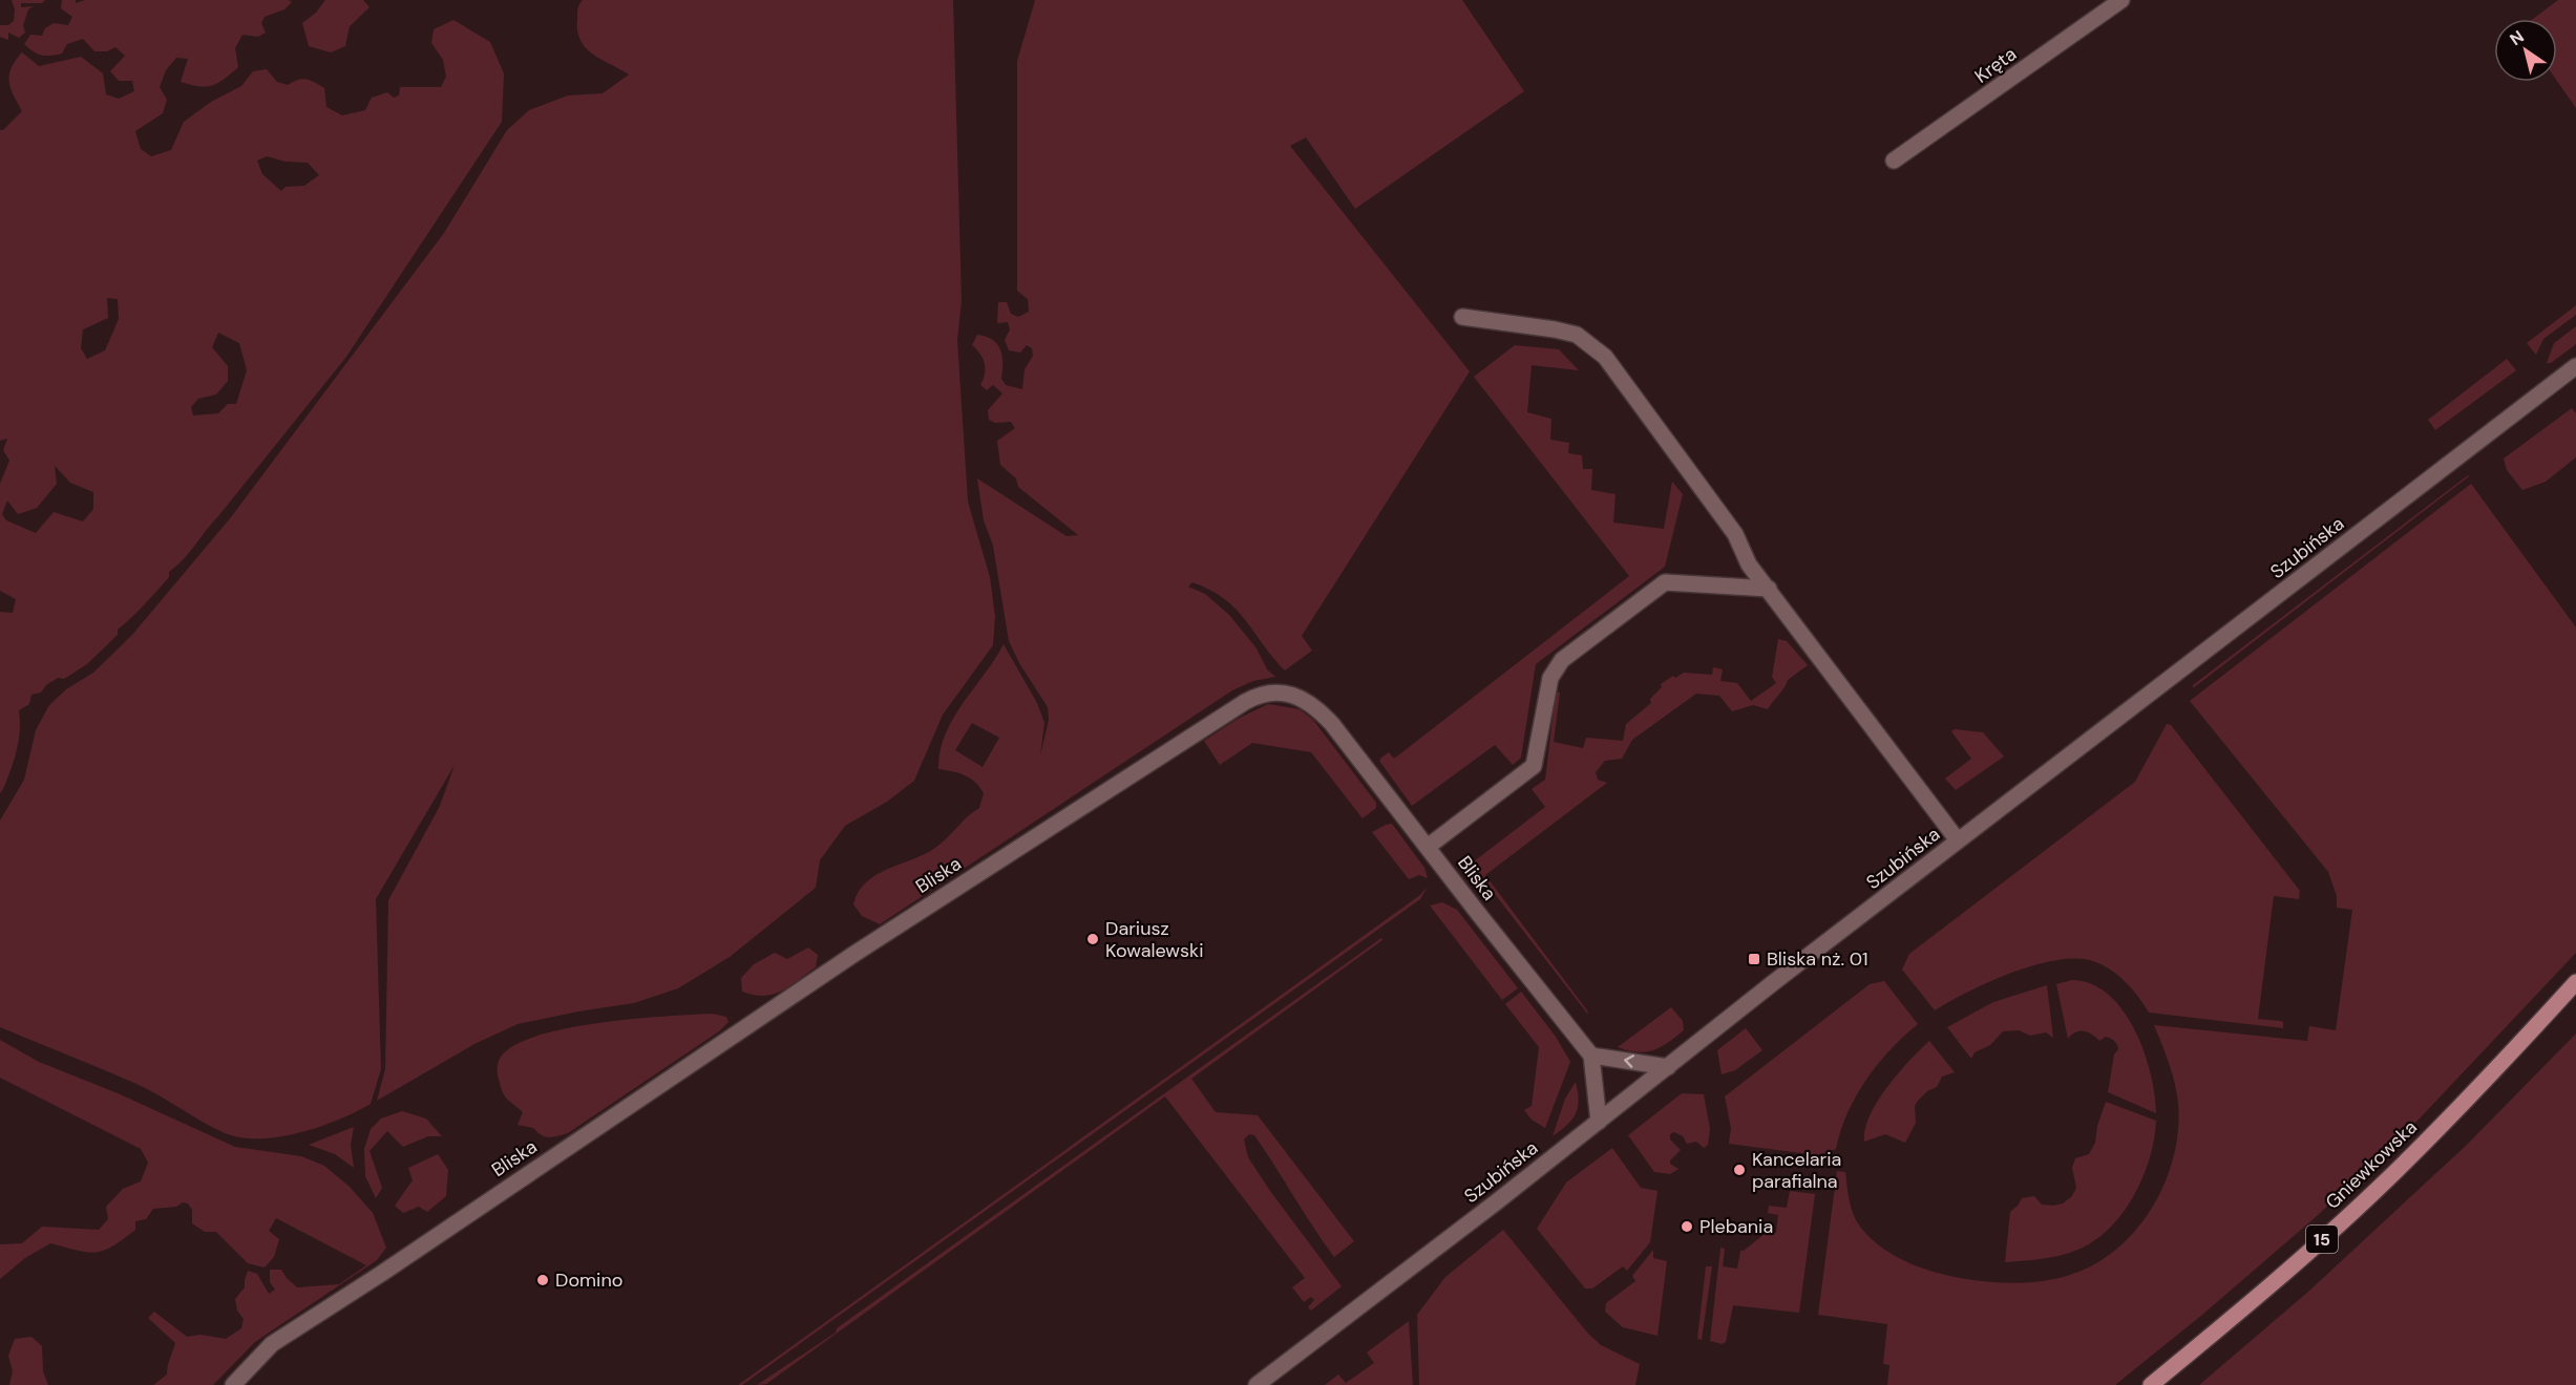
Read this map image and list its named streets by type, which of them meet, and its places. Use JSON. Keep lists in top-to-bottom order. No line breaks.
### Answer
{"streets":{"main road":["Gniewkowska","15"],"street":["Kręta","Szubińska","Bliska"]},"places":{"other":["Dariusz Kowalewski","Kancelaria parafialna","Plebania","Domino"],"transit":["Bliska nż. 01"]},"north":"top left"}
